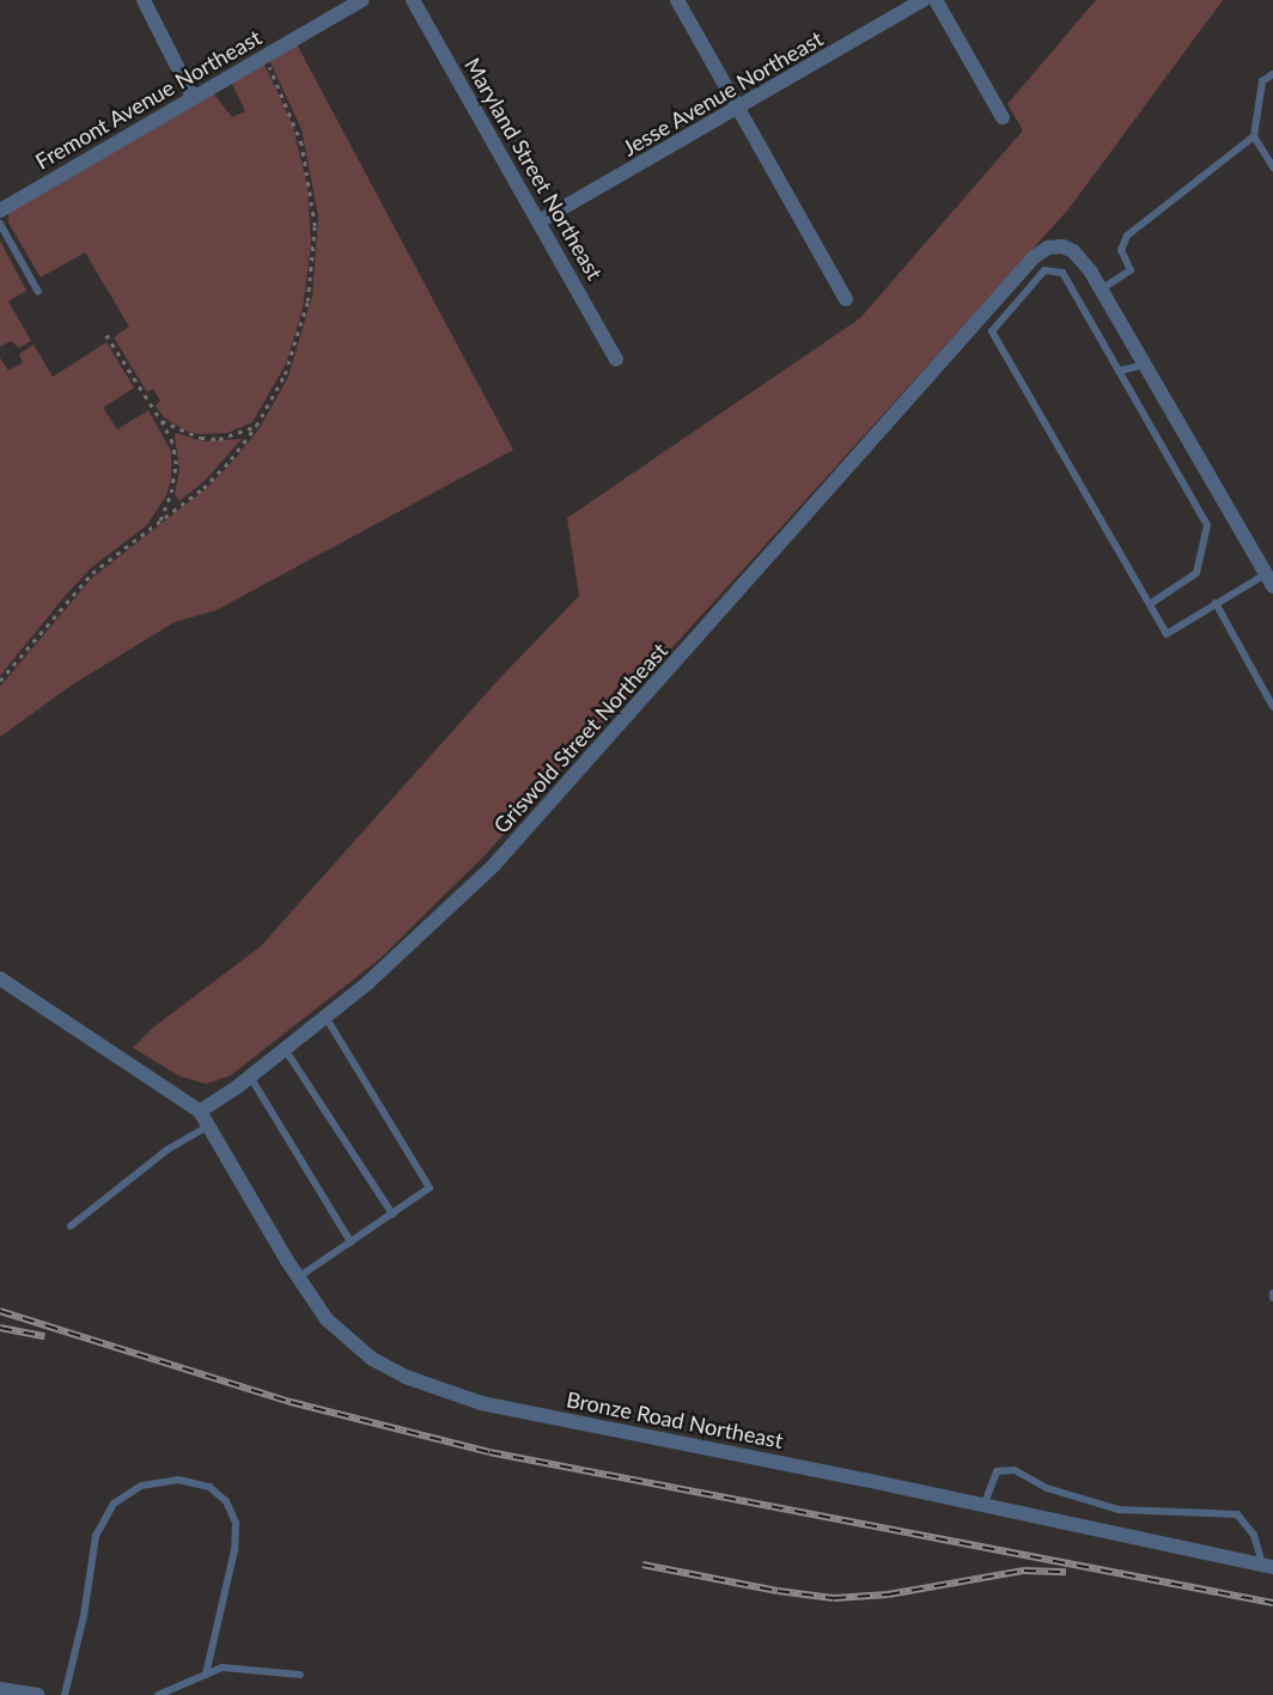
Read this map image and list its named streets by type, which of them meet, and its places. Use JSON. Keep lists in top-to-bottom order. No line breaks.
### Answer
{"streets":{"street":["Jesse Avenue Northeast","Fremont Avenue Northeast","Maryland Street Northeast","Griswold Street Northeast","Bronze Road Northeast"]},"crossings":[["Jesse Avenue Northeast","Maryland Street Northeast"],["Griswold Street Northeast","Bronze Road Northeast"]]}
